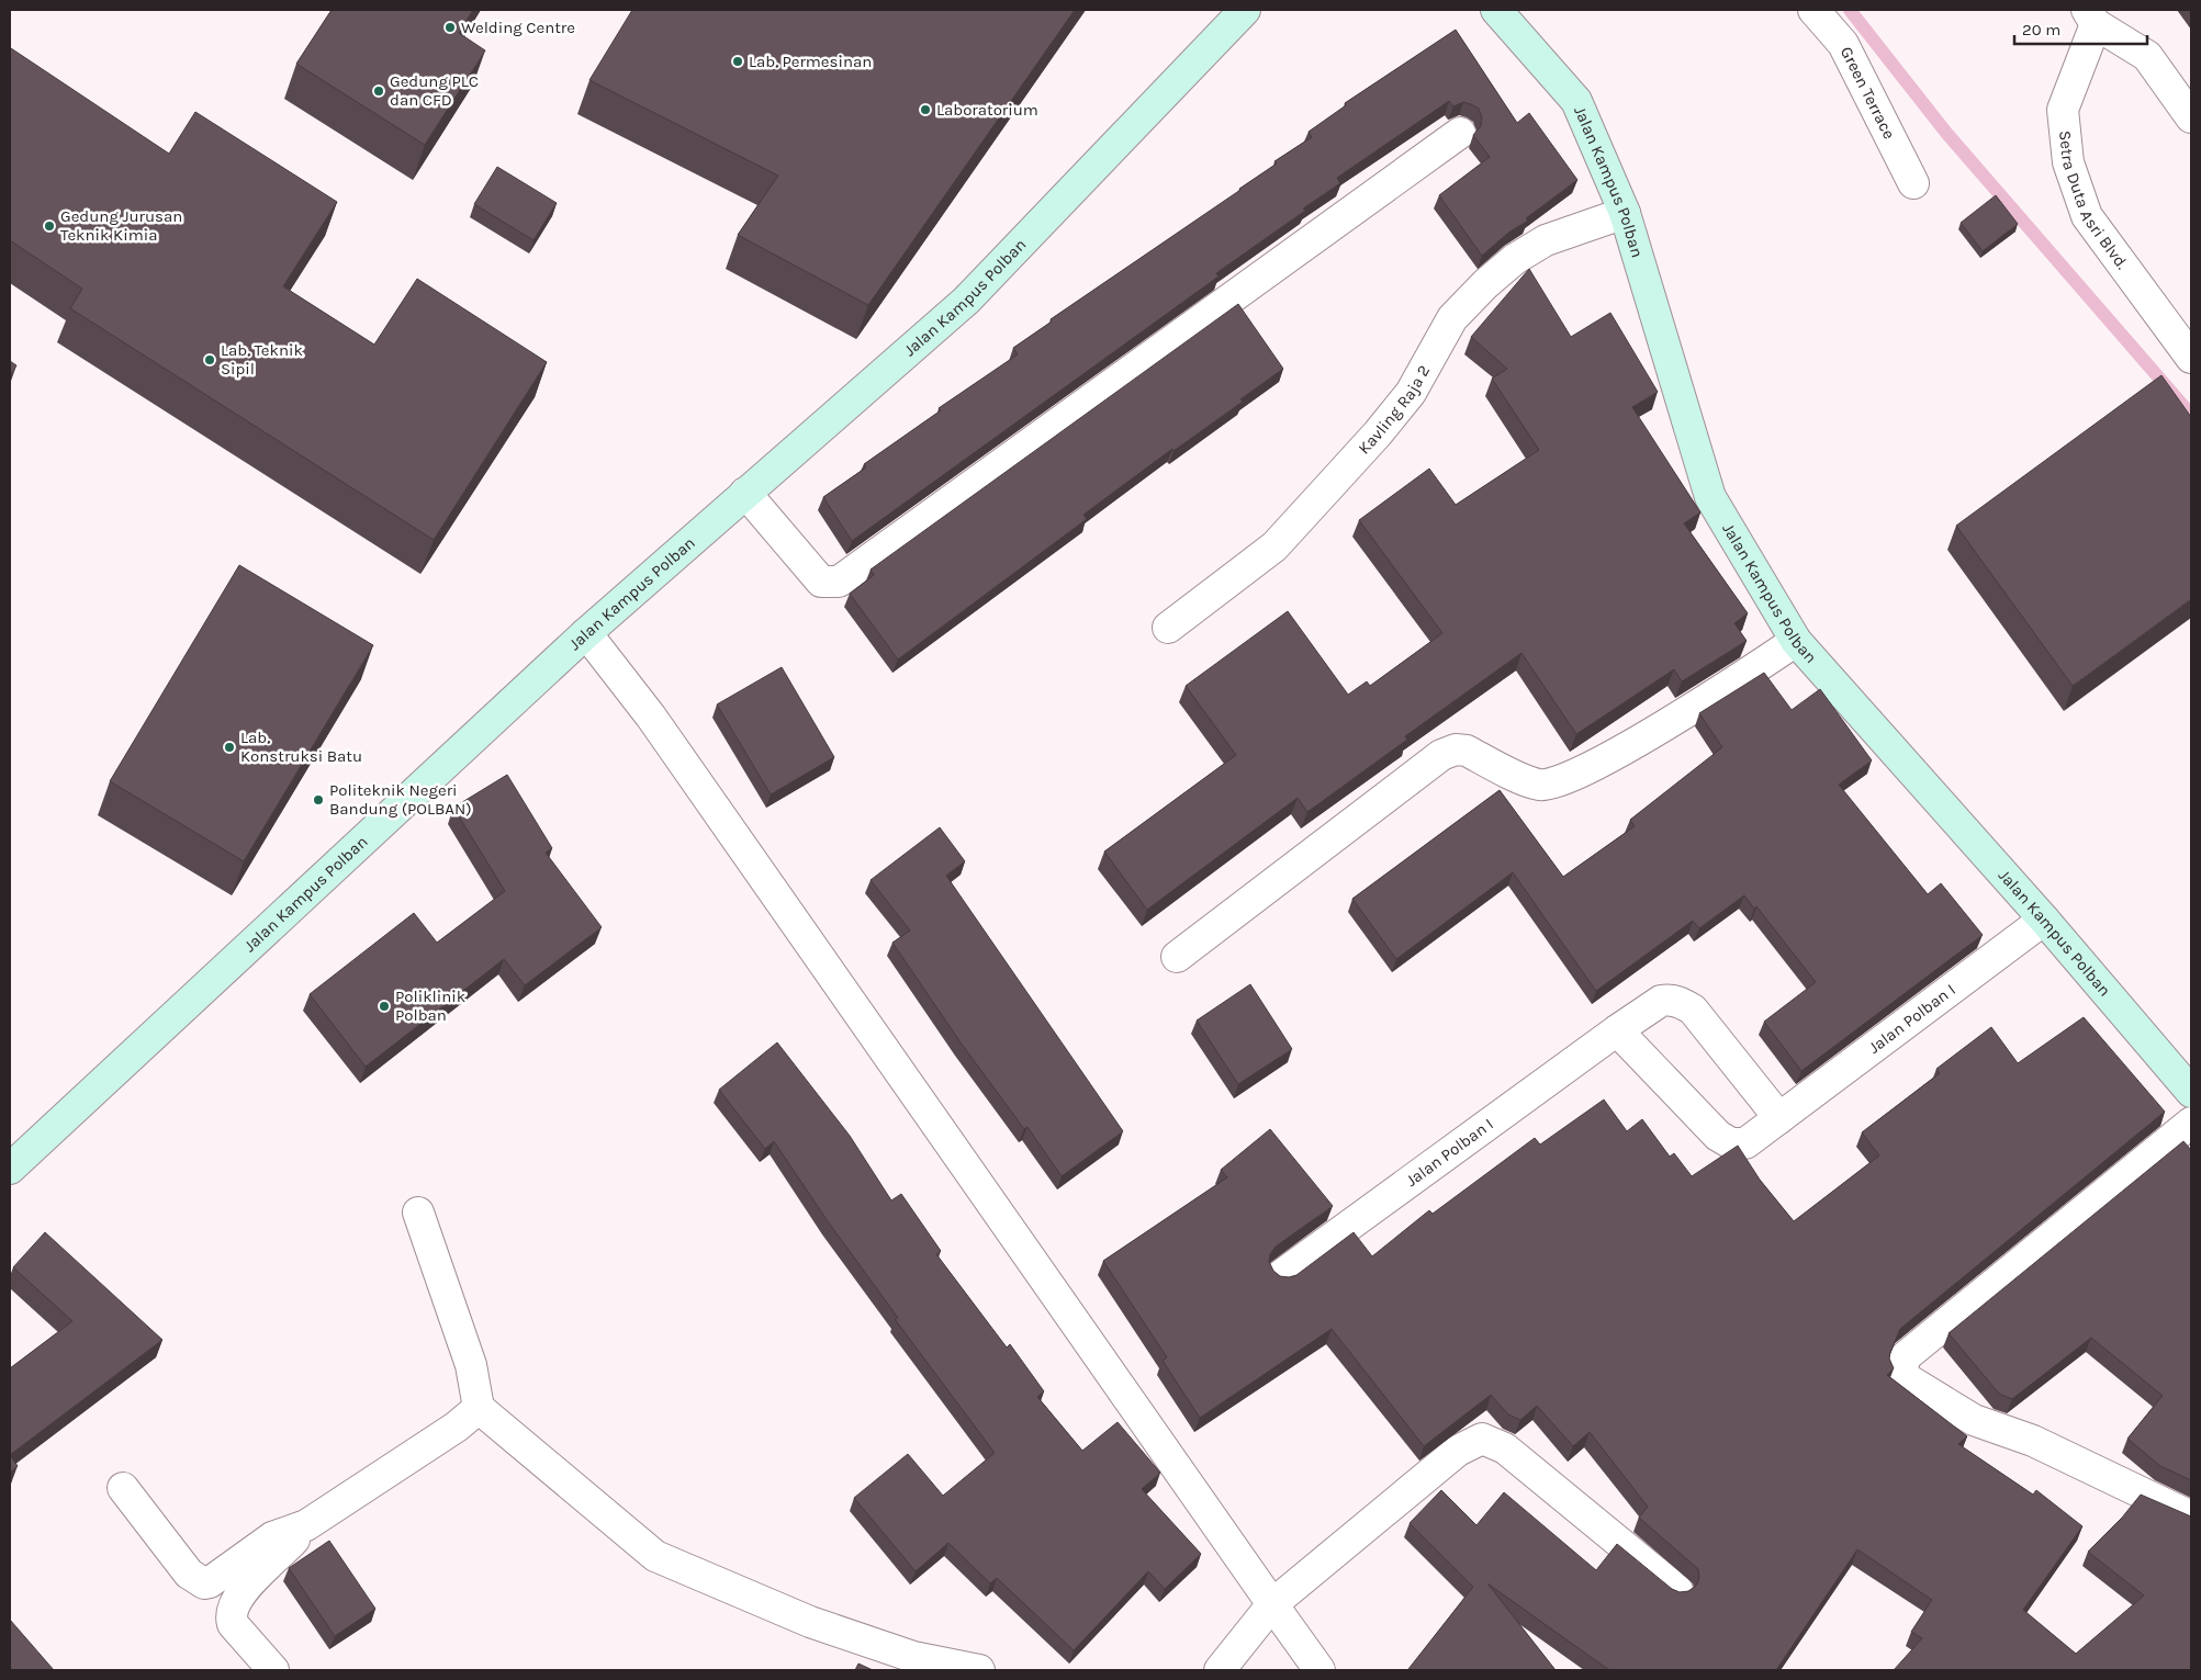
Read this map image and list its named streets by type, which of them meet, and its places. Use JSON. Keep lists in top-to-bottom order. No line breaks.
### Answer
{"streets":{"street":["Green Terrace","Jalan Kampus Polban","Setra Duta Asri Blvd.","Kavling Raja 2","Jalan Polban I"]},"crossings":[["Jalan Kampus Polban","Kavling Raja 2"],["Jalan Kampus Polban","Jalan Polban I"]],"places":["Welding Centre","Lab. Permesinan","Gedung PLC dan CFD","Laboratorium","Gedung Jurusan Teknik Kimia","Lab. Teknik Sipil","Lab. Konstruksi Batu","Politeknik Negeri Bandung (POLBAN)","Poliklinik Polban"],"scale_bar":"20 m"}
